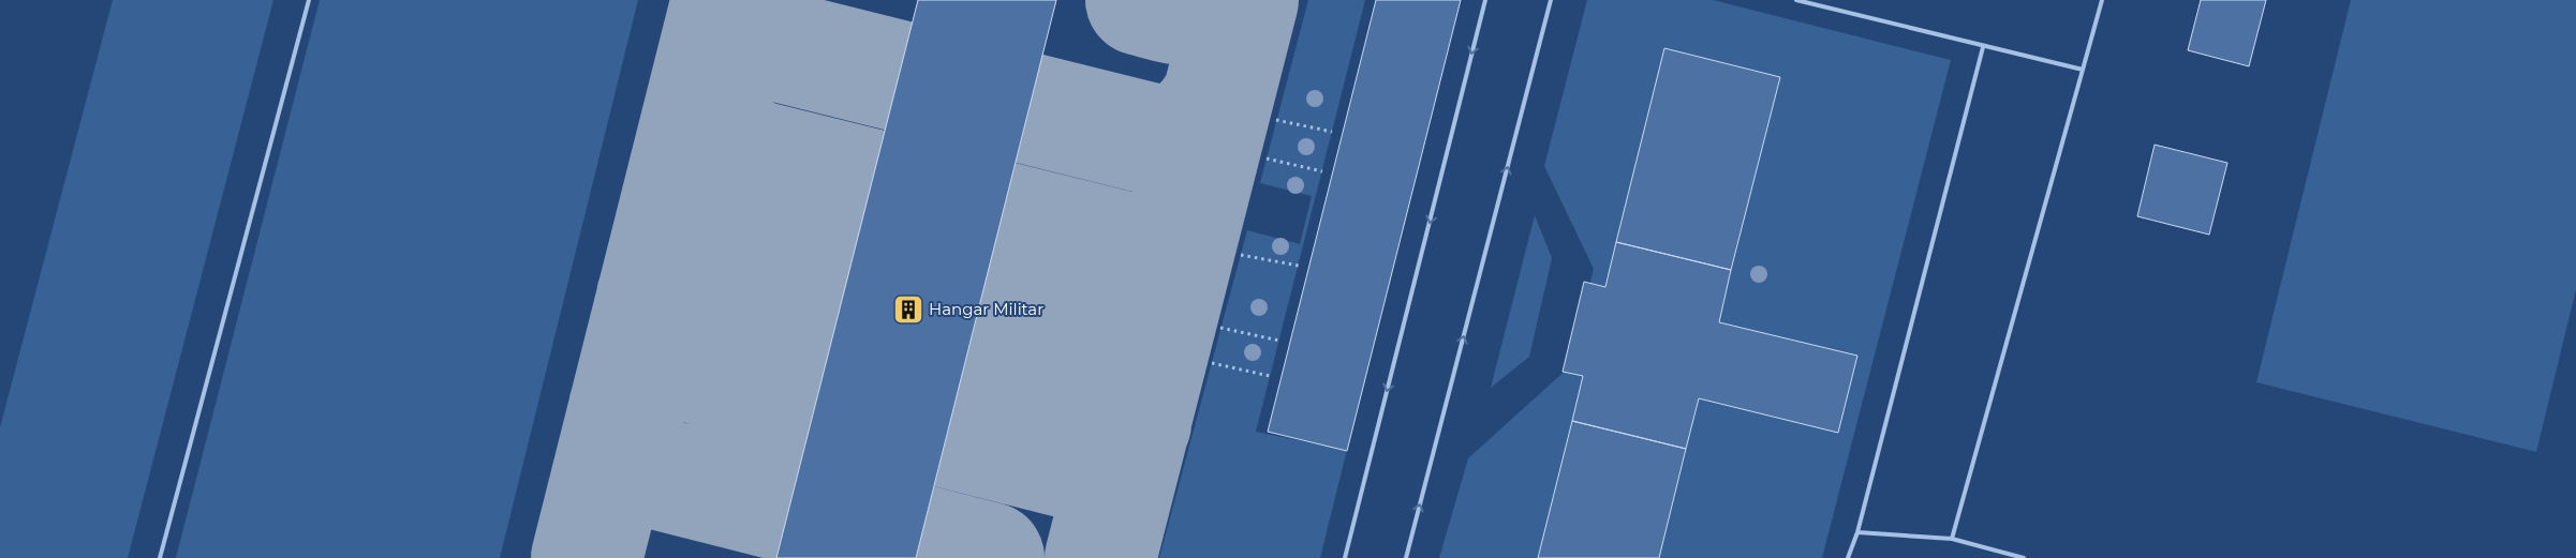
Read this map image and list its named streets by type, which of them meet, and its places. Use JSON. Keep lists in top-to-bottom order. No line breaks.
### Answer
{"places":{"building":["Hangar Militar"]}}
